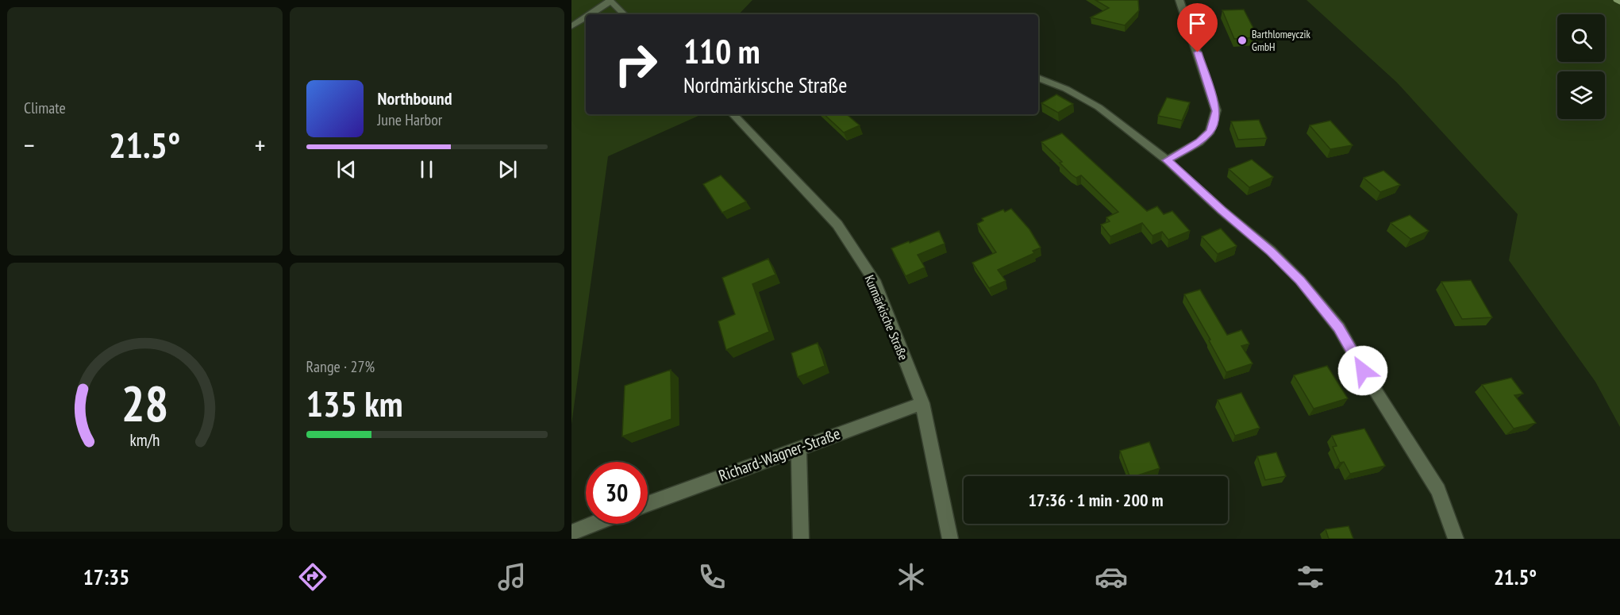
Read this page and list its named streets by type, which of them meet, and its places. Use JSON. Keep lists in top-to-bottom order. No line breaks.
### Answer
{"streets":{"street":["Kurmärkische Straße","Richard-Wagner-Straße"]},"crossings":[["Kurmärkische Straße","Richard-Wagner-Straße"]],"places":["Barthlomeyczik GmbH"],"page":{"tile":["Climate",["Range · 27%","135 km"]],"turn":["110 m","Nordmärkische Straße"],"song":["Northbound","June Harbor"],"heat":["−","21.5°","+"],"limit":"30","trip":"17:36 · 1 min · 200 m","tabs":["17:35","21.5°"],"gauge":["28","km/h"]}}
